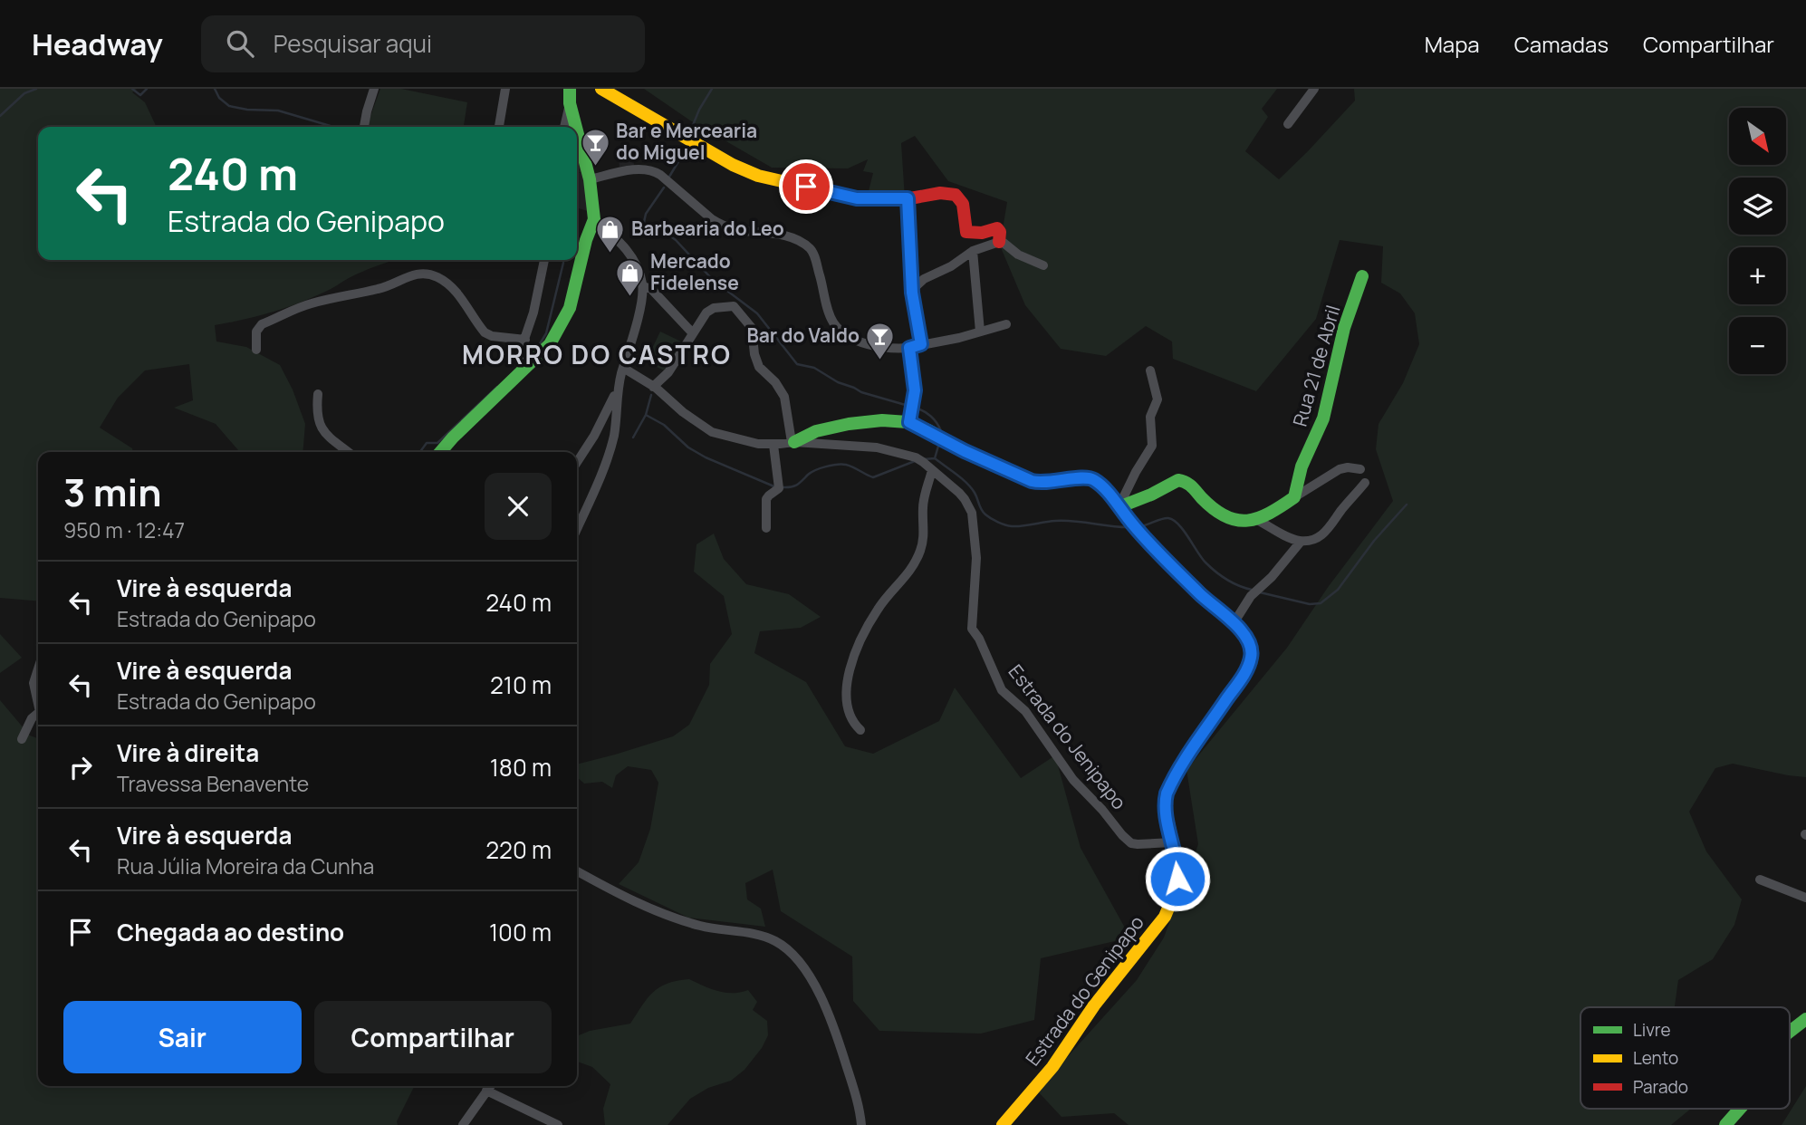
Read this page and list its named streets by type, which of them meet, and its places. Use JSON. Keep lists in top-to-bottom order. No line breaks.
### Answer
{"streets":{"street":["Rua 21 de Abril","Estrada do Jenipapo","Estrada do Genipapo"]},"crossings":[["Estrada do Jenipapo","Estrada do Genipapo"]],"districts":["MORRO DO CASTRO"],"places":{"bar":["Bar e Mercearia do Miguel","Bar do Valdo"],"shop":["Barbearia do Leo","Mercado Fidelense"]},"legend":["Livre","Lento","Parado"],"north":"bottom right","page":{"header":"Headway","search":"Pesquisar aqui","nav":["Mapa","Camadas","Compartilhar"],"map_buttons":["+","−"],"turn":["240 m","Estrada do Genipapo"],"heading":["3 min","950 m · 12:47"],"list":[{"name":"Vire à esquerda","note":"Estrada do Genipapo","value":"240 m"},{"name":"Vire à esquerda","note":"Estrada do Genipapo","value":"210 m"},{"name":"Vire à direita","note":"Travessa Benavente","value":"180 m"},{"name":"Vire à esquerda","note":"Rua Júlia Moreira da Cunha","value":"220 m"},{"name":"Chegada ao destino","value":"100 m"}],"buttons":["Sair","Compartilhar"]}}
